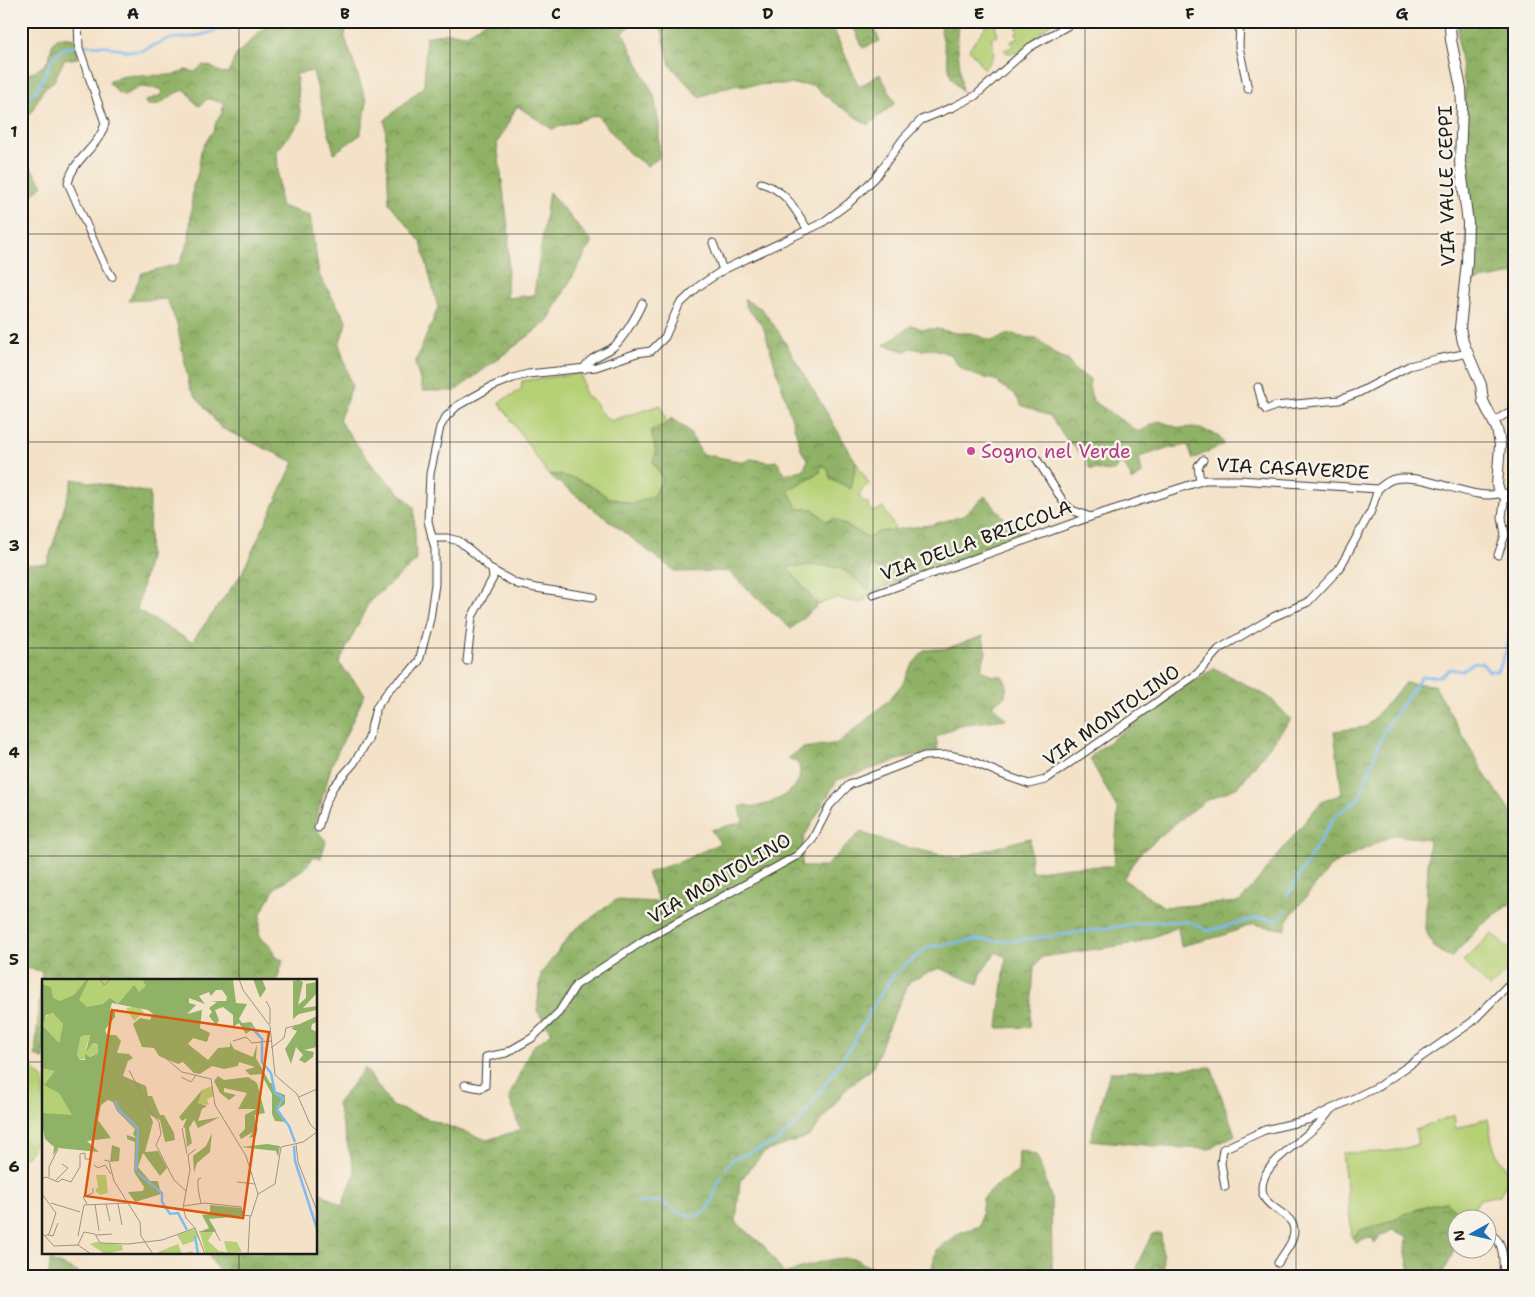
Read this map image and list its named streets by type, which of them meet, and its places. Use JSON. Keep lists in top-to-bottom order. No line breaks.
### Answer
{"streets":{"street":["VIA VALLE CEPPI","VIA CASAVERDE","VIA DELLA BRICCOLA","VIA MONTOLINO"]},"crossings":[["VIA VALLE CEPPI","VIA CASAVERDE"],["VIA CASAVERDE","VIA DELLA BRICCOLA"],["VIA CASAVERDE","VIA MONTOLINO"]],"places":["Sogno nel Verde"],"north":"left","grid":{"columns":["A","B","C","D","E","F","G"],"rows":["1","2","3","4","5","6"]}}
